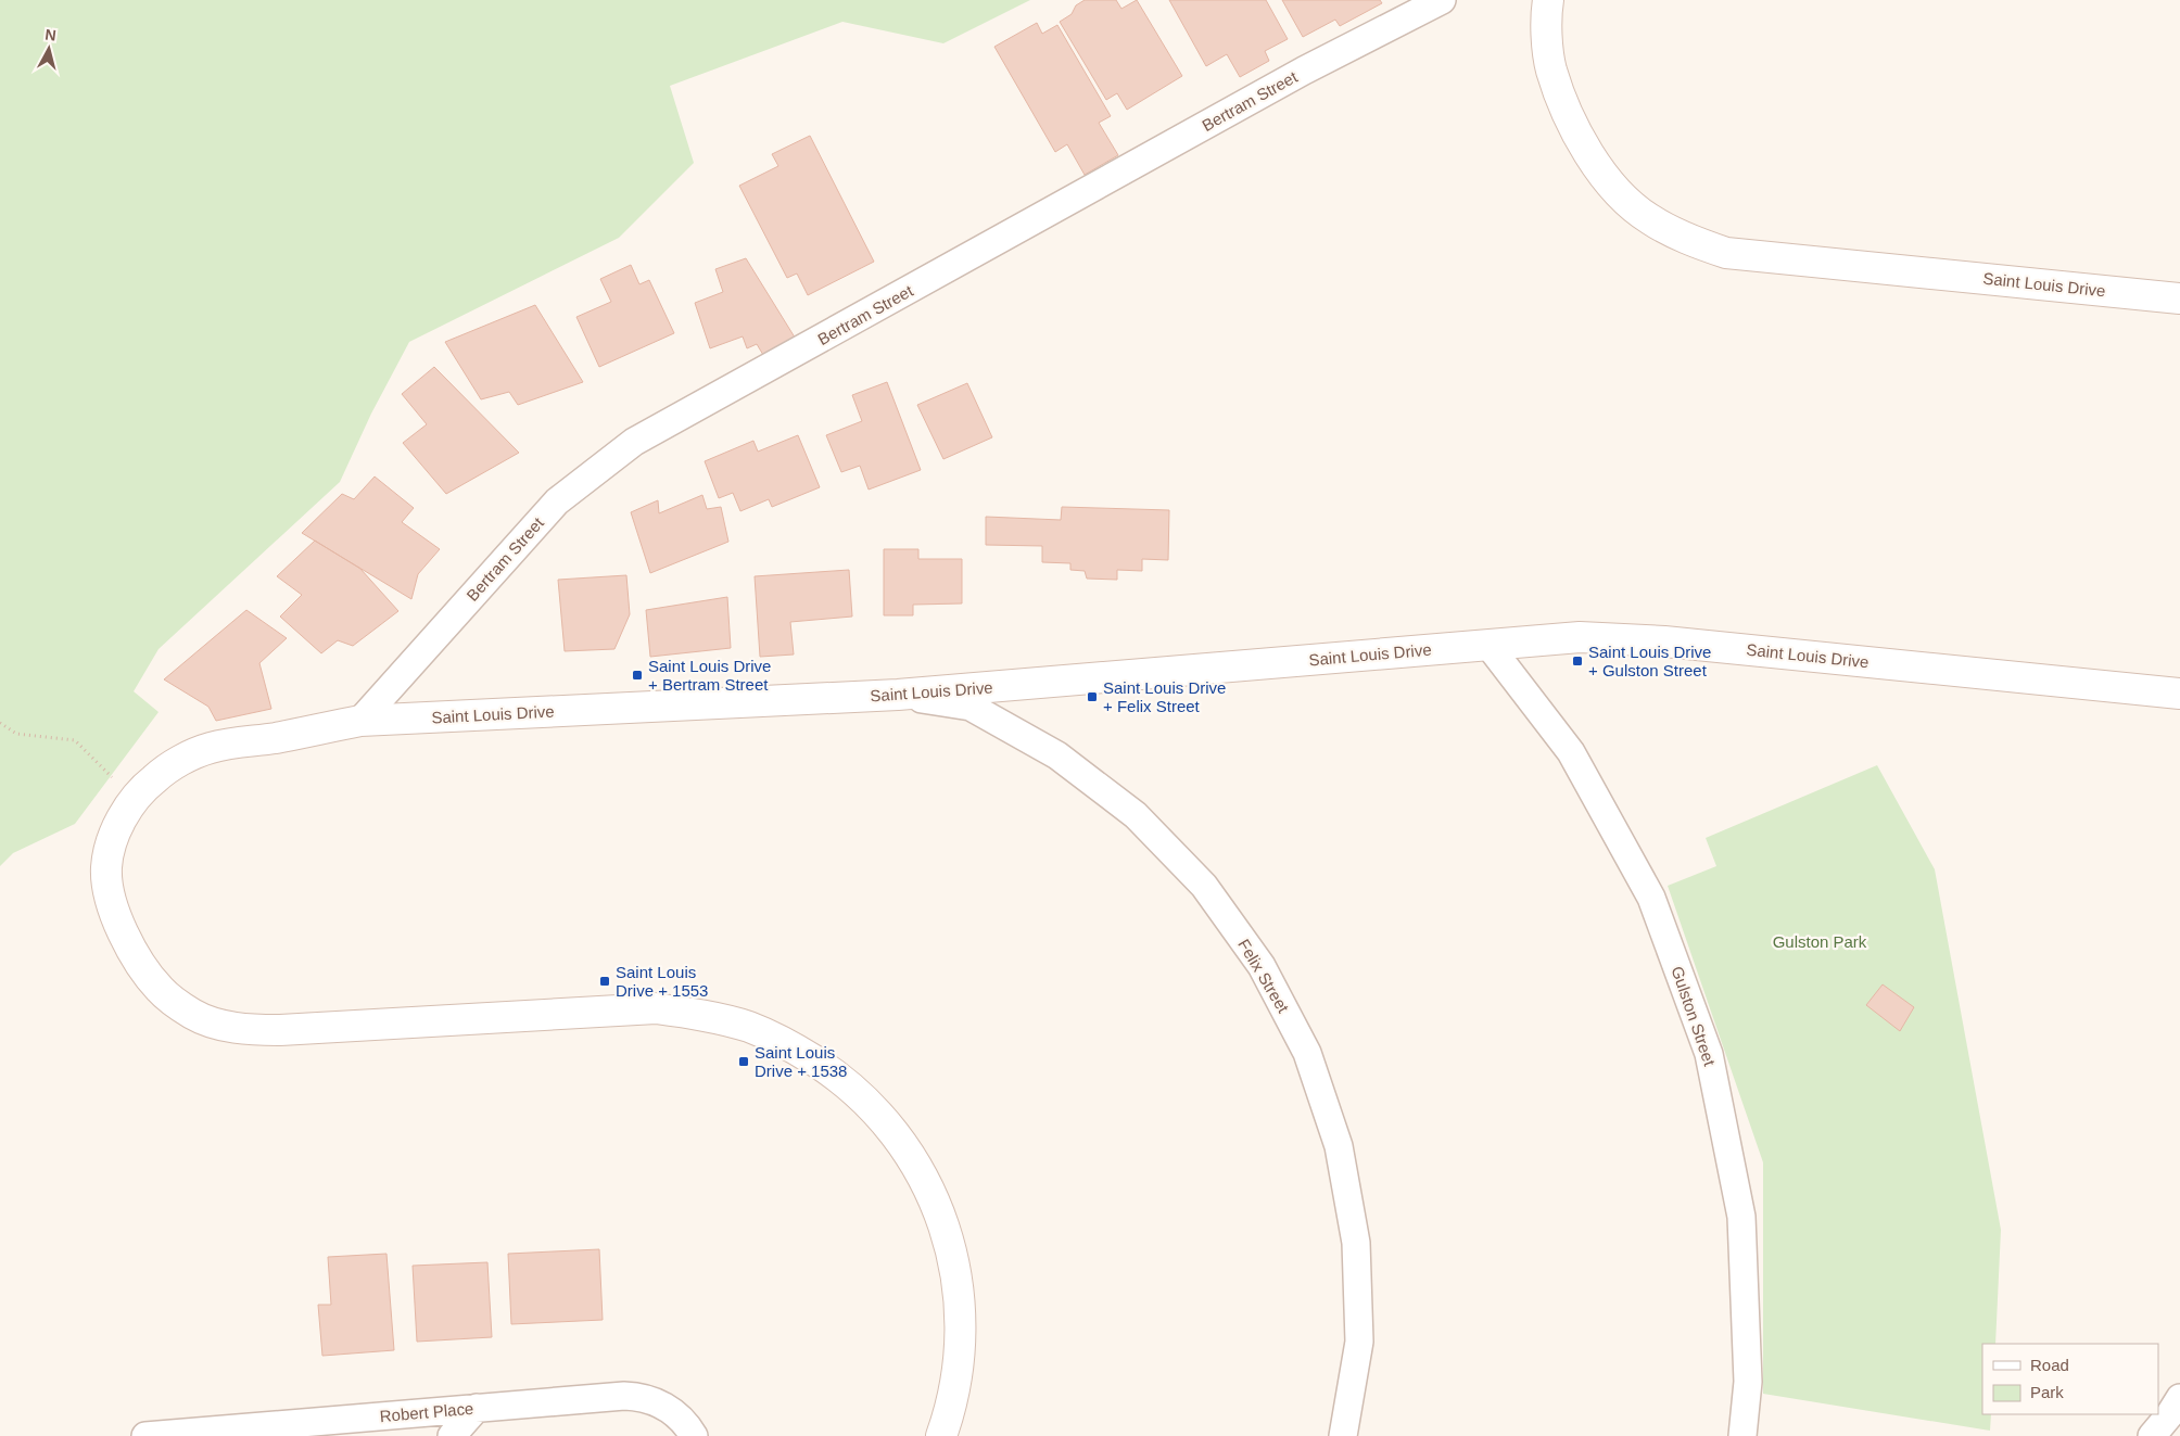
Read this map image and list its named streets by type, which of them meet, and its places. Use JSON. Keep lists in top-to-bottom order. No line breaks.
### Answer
{"streets":{"street":["Bertram Street","Saint Louis Drive","Felix Street","Gulston Street","Robert Place"]},"crossings":[["Bertram Street","Saint Louis Drive"],["Saint Louis Drive","Felix Street"],["Saint Louis Drive","Gulston Street"]],"parks":["Gulston Park"],"places":{"transit":["Saint Louis Drive + Gulston Street","Saint Louis Drive + Bertram Street","Saint Louis Drive + Felix Street","Saint Louis Drive + 1553","Saint Louis Drive + 1538"]},"legend":["Road","Park"],"north":"top"}
